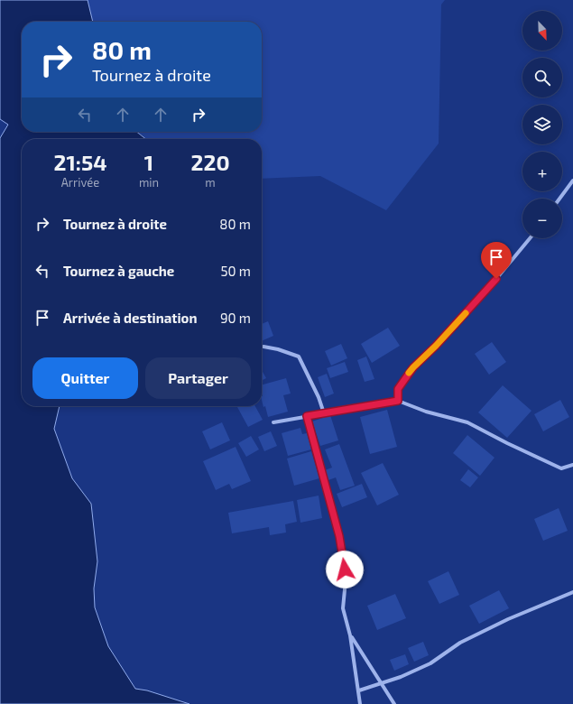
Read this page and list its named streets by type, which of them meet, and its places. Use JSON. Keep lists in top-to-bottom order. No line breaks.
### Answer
{"north":"bottom right","page":{"map_buttons":["+","−"],"turn":["80 m","Tournez à droite"],"eta":["21:54","Arrivée","1","min","220","m"],"list":[{"name":"Tournez à droite","value":"80 m"},{"name":"Tournez à gauche","value":"50 m"},{"name":"Arrivée à destination","value":"90 m"}],"buttons":["Quitter","Partager"]}}
